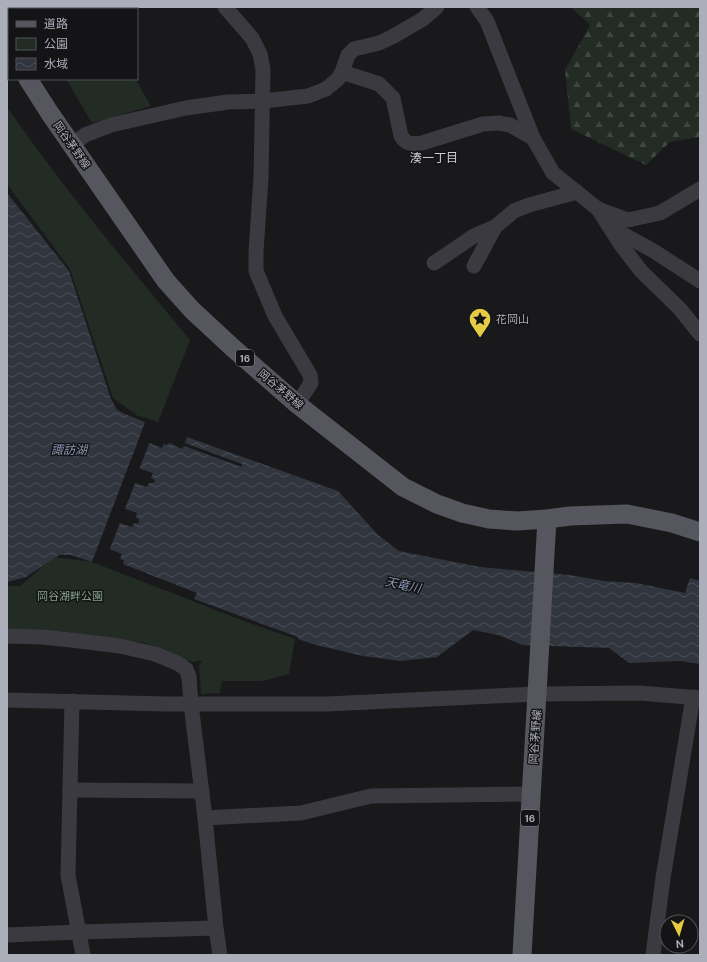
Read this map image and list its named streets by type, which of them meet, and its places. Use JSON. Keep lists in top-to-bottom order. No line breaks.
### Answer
{"streets":{"main road":["岡谷茅野線","16"]},"districts":["湊一丁目"],"water":["諏訪湖","天竜川"],"parks":["岡谷湖畔公園"],"places":{"place":["花岡山"]},"legend":["道路","公園","水域"],"north":"bottom"}
